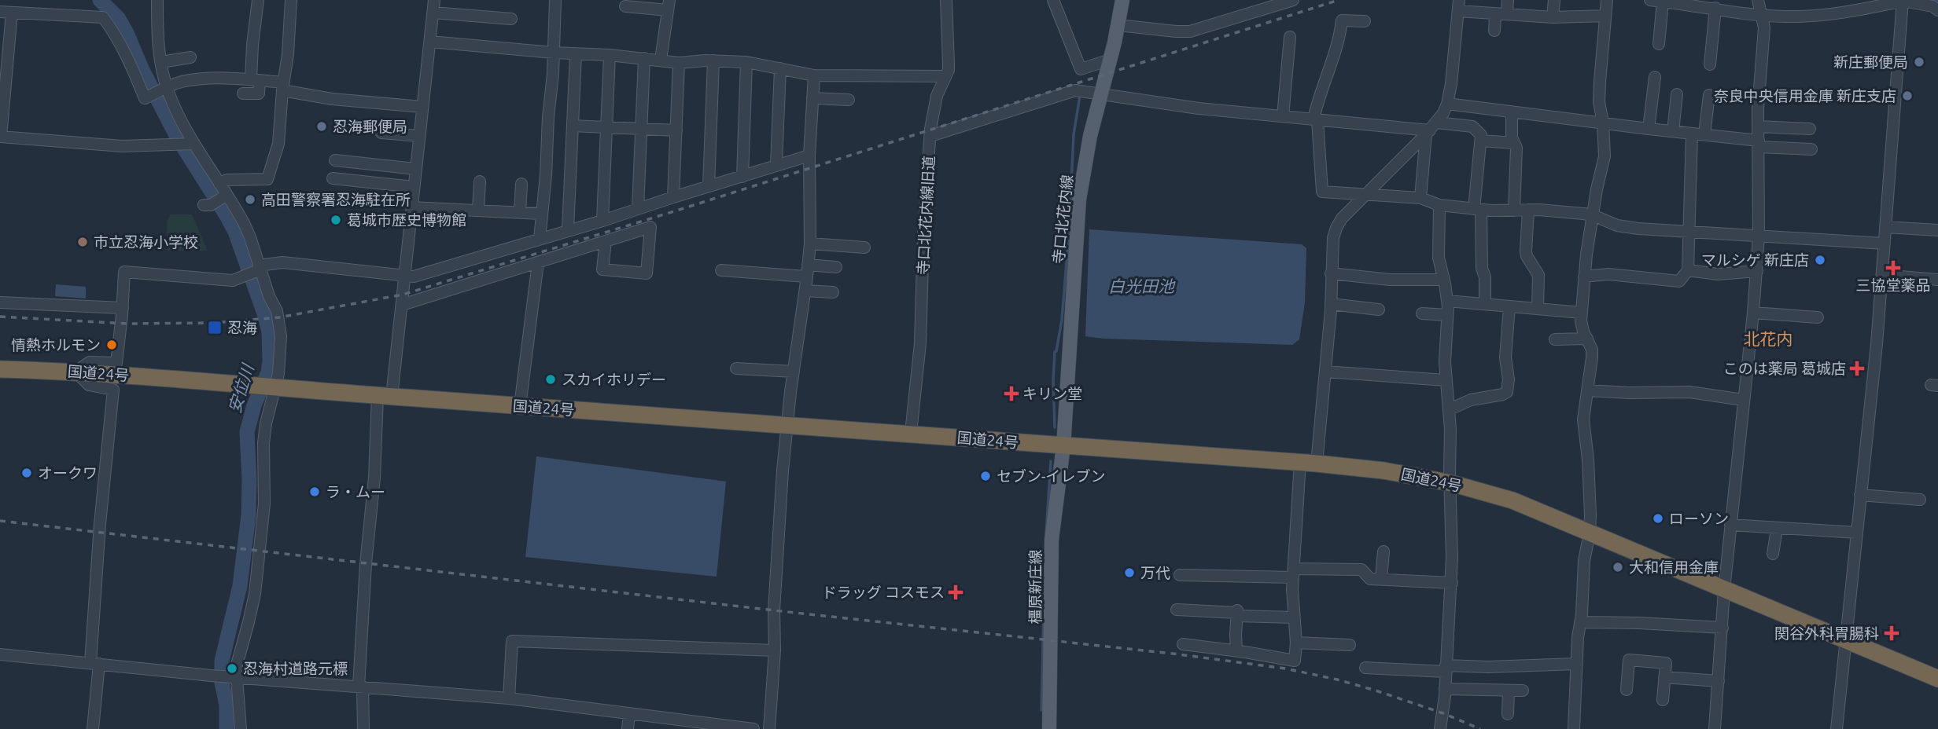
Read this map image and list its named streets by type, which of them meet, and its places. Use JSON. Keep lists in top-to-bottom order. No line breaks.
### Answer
{"streets":{"highway":["国道24号"],"main road":["寺口北花内線","橿原新庄線"],"street":["寺口北花内線旧道"]},"crossings":[["寺口北花内線旧道","国道24号"],["寺口北花内線","国道24号"],["寺口北花内線","橿原新庄線"],["国道24号","橿原新庄線"]],"districts":["北花内"],"water":["白光田池","安位川"],"places":{"other":["新庄郵便局","奈良中央信用金庫 新庄支店","忍海郵便局","高田警察署忍海駐在所","葛城市歴史博物館","市立忍海小学校","マルシゲ 新庄店","情熱ホルモン","スカイホリデー","オークワ","セブン-イレブン","ラ・ムー","ローソン","大和信用金庫","万代","忍海村道路元標"],"health":["三協堂薬品","このは薬局 葛城店","キリン堂","ドラッグ コスモス","関谷外科胃腸科"],"transit":["忍海"]}}
